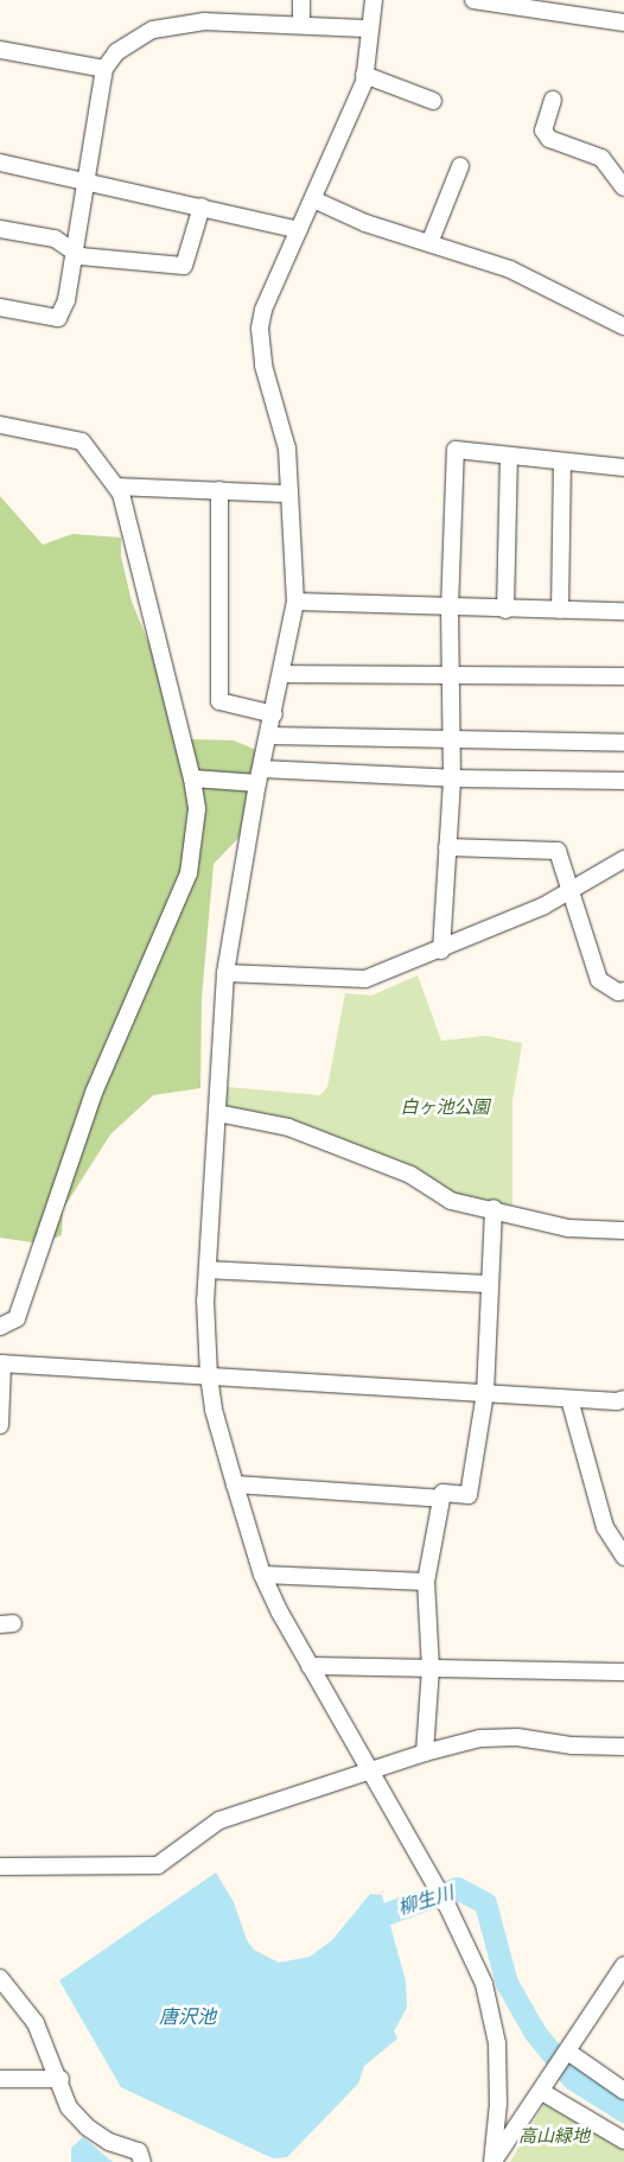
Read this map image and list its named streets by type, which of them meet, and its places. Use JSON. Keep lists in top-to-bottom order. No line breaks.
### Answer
{"water":["柳生川","唐沢池"],"parks":["白ヶ池公園","高山緑地"]}
